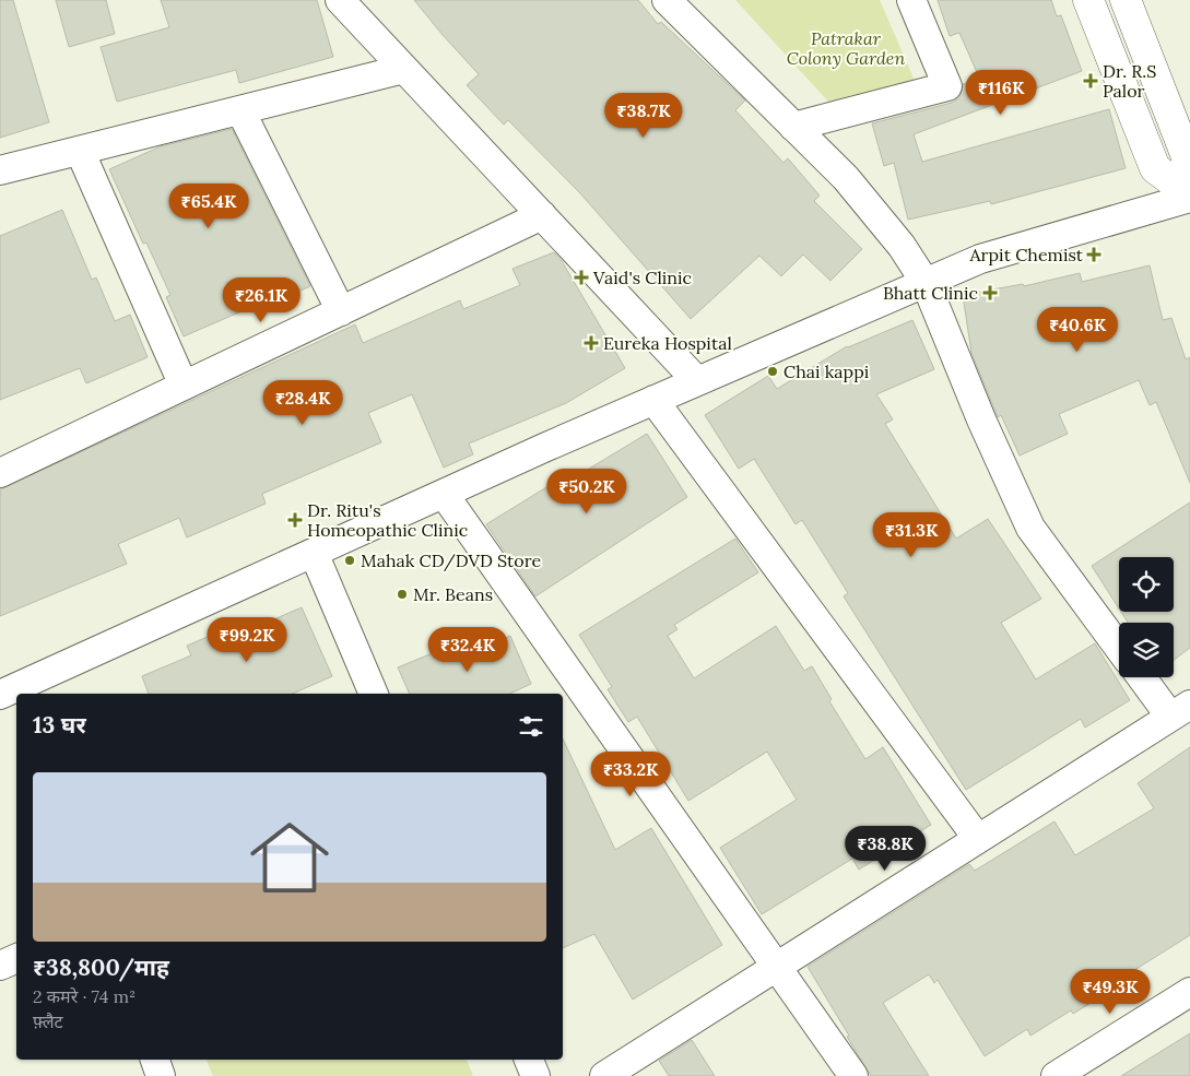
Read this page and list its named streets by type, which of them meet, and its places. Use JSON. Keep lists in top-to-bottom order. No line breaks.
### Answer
{"parks":["Patrakar Colony Garden"],"places":{"health":["Dr. R.S Palor","Arpit Chemist","Vaid's Clinic","Bhatt Clinic","Eureka Hospital","Dr. Ritu's Homeopathic Clinic"],"other":["Chai kappi","Mahak CD/DVD Store","Mr. Beans"]},"page":{"price":["₹116K","₹38.7K","₹65.4K","₹26.1K","₹40.6K","₹28.4K","₹50.2K","₹31.3K","₹99.2K","₹32.4K","₹33.2K","₹38.8K","₹49.3K"],"heading":"13 घर","list":[{"name":"₹38,800/माह","note":"2 कमरे · 74 m² · फ़्लैट"}]}}
